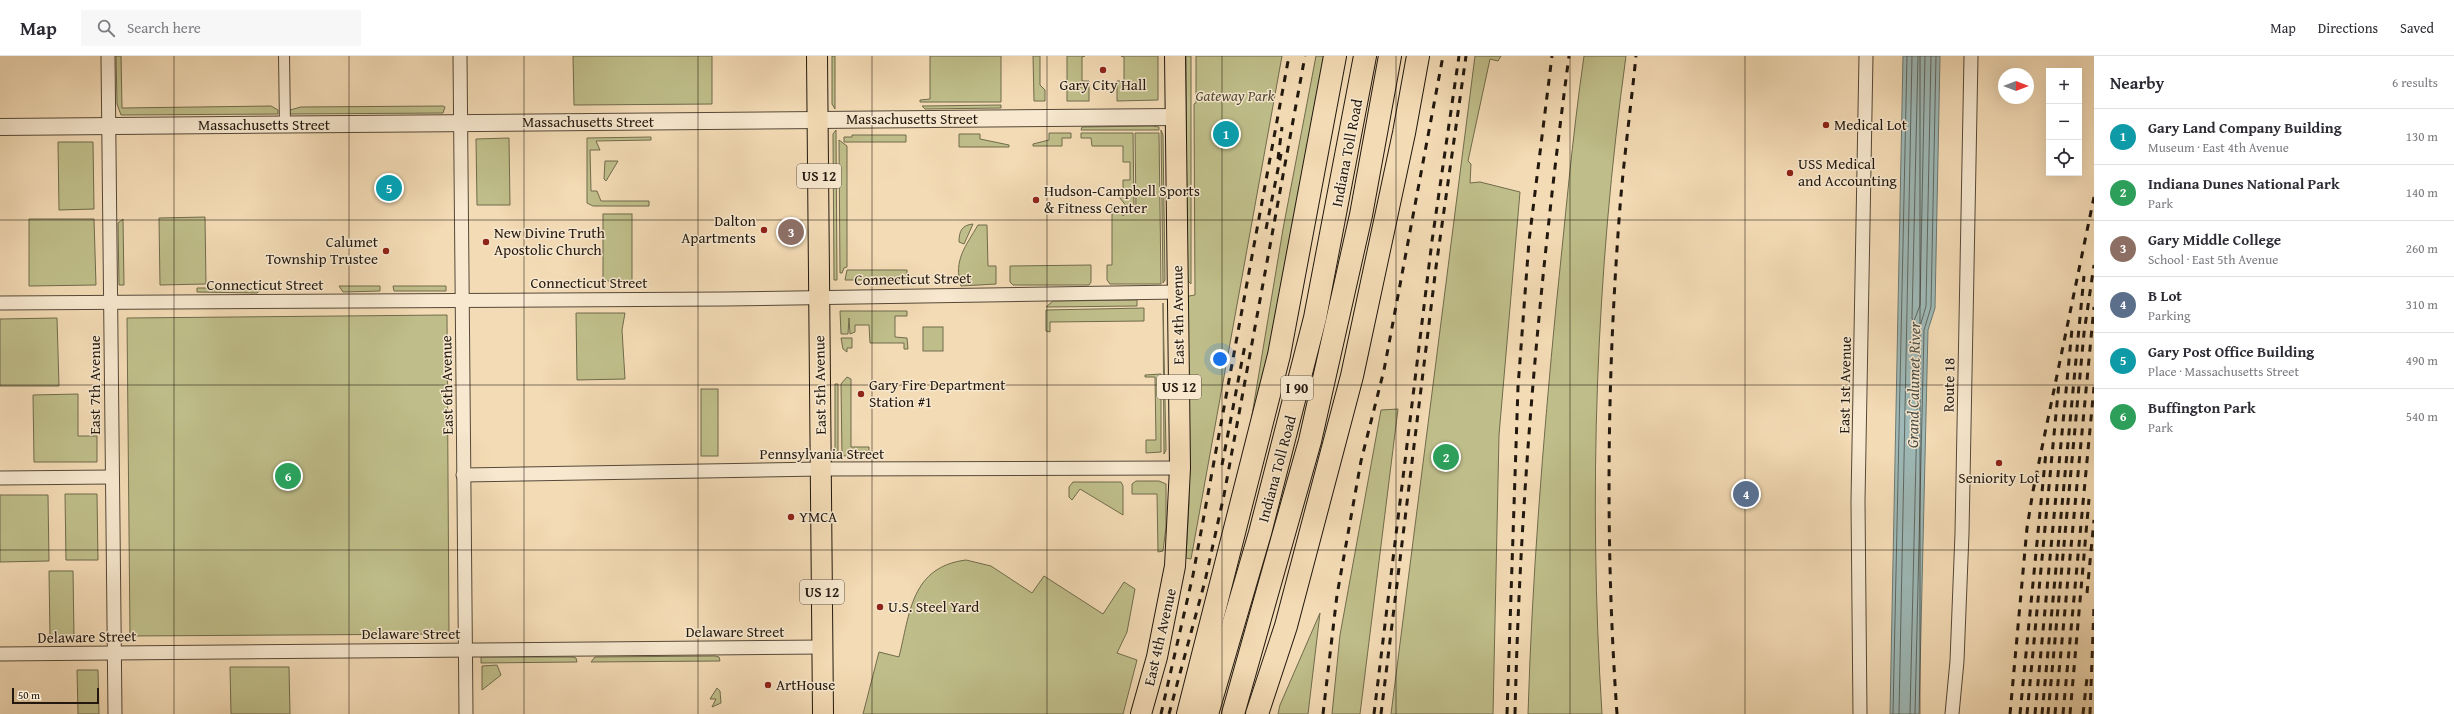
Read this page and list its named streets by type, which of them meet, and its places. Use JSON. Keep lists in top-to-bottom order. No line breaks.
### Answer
{"streets":{"highway":["Indiana Toll Road","I 90"],"main road":["US 12","East 4th Avenue","East 5th Avenue"],"street":["Massachusetts Street","Connecticut Street","East 7th Avenue","East 6th Avenue","East 1st Avenue","Route 18","Pennsylvania Street","Delaware Street"]},"crossings":[["Massachusetts Street","East 4th Avenue"],["Massachusetts Street","East 7th Avenue"],["Massachusetts Street","East 6th Avenue"],["Massachusetts Street","East 5th Avenue"],["Connecticut Street","East 4th Avenue"],["Connecticut Street","East 7th Avenue"],["Connecticut Street","East 6th Avenue"],["Connecticut Street","East 5th Avenue"],["East 4th Avenue","Pennsylvania Street"],["East 7th Avenue","Delaware Street"],["East 6th Avenue","Pennsylvania Street"],["East 6th Avenue","Delaware Street"],["East 5th Avenue","Pennsylvania Street"],["East 5th Avenue","Delaware Street"]],"water":["Grand Calumet River"],"parks":["Gateway Park"],"places":["Gary City Hall","Medical Lot","USS Medical and Accounting","Hudson-Campbell Sports & Fitness Center","Dalton Apartments","New Divine Truth Apostolic Church","Calumet Township Trustee","Gary Fire Department Station #1","Seniority Lot","YMCA","U.S. Steel Yard","ArtHouse"],"scale_bar":"50 m","north":"right","page":{"header":"Map","search":"Search here","nav":["Map","Directions","Saved"],"heading":["Nearby","6 results"],"map_buttons":["+","−"],"list":[{"mark":"1","name":"Gary Land Company Building","note":"Museum · East 4th Avenue","value":"130 m"},{"mark":"2","name":"Indiana Dunes National Park","note":"Park","value":"140 m"},{"mark":"3","name":"Gary Middle College","note":"School · East 5th Avenue","value":"260 m"},{"mark":"4","name":"B Lot","note":"Parking","value":"310 m"},{"mark":"5","name":"Gary Post Office Building","note":"Place · Massachusetts Street","value":"490 m"},{"mark":"6","name":"Buffington Park","note":"Park","value":"540 m"}],"pins":["1","5","3","2","6","4"],"scale":"50 m"}}
